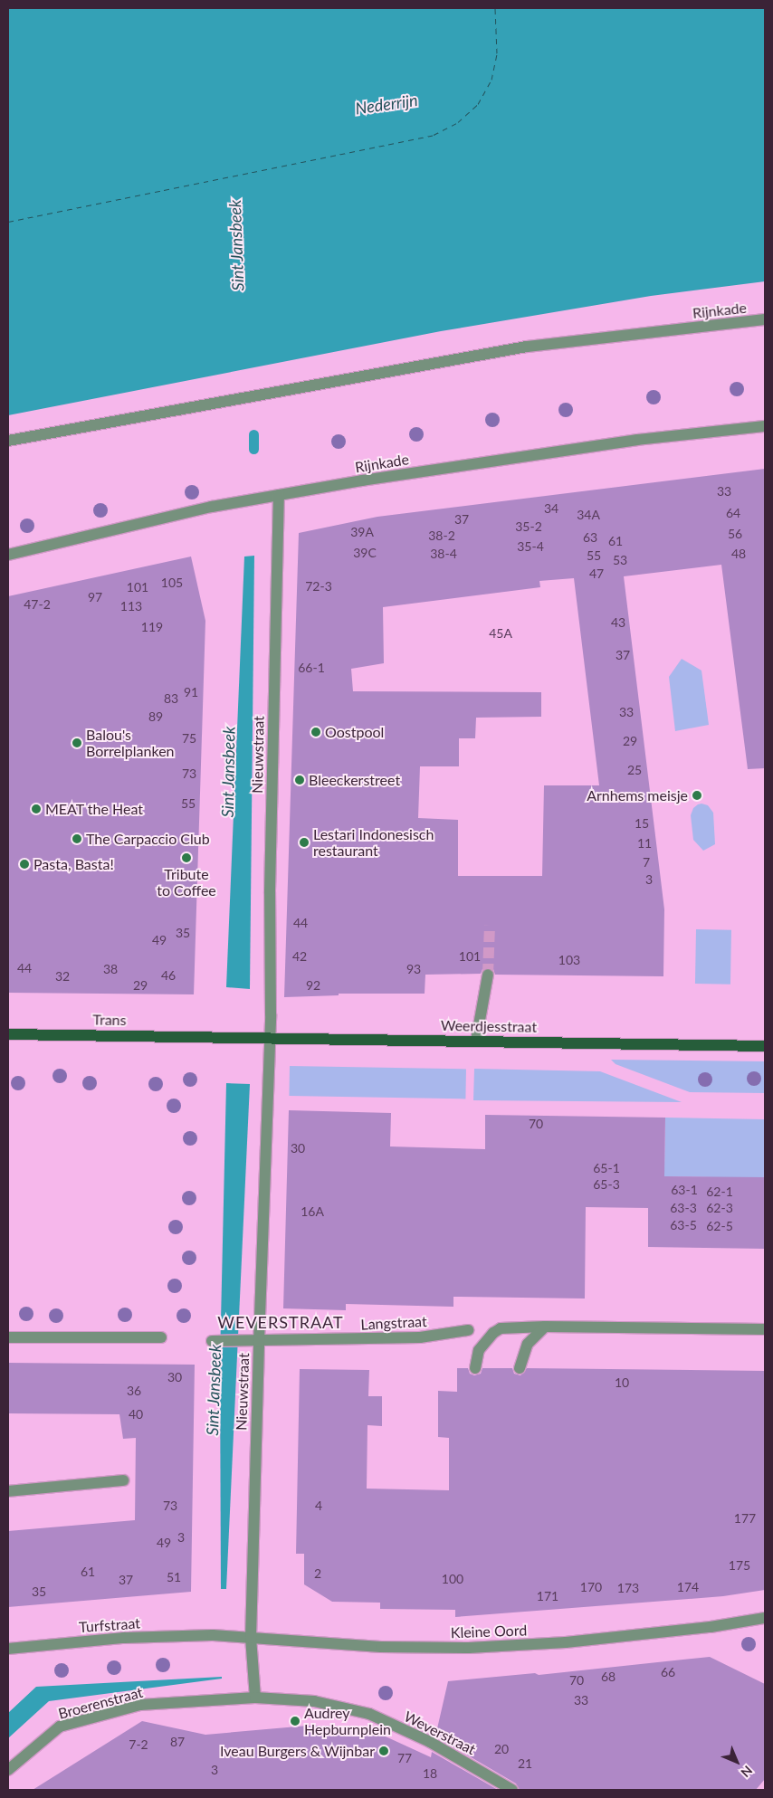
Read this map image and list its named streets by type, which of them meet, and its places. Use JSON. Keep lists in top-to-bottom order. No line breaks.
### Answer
{"streets":{"main road":["Trans","Weerdjesstraat"],"street":["Rijnkade","Nieuwstraat","Langstraat","Turfstraat","Kleine Oord","Broerenstraat","Weverstraat"]},"crossings":[["Rijnkade","Nieuwstraat"],["Nieuwstraat","Weerdjesstraat"],["Nieuwstraat","Langstraat"],["Nieuwstraat","Kleine Oord"],["Nieuwstraat","Weverstraat"],["Trans","Weerdjesstraat"],["Turfstraat","Kleine Oord"],["Broerenstraat","Weverstraat"]],"districts":["WEVERSTRAAT"],"water":["Nederrijn","Sint Jansbeek"],"places":["Oostpool","Balou's Borrelplanken","Bleeckerstreet","Arnhems meisje","MEAT the Heat","The Carpaccio Club","Lestari Indonesisch restaurant","Tribute to Coffee","Pasta, Basta!","Audrey Hepburnplein","Iveau Burgers & Wijnbar"],"house_numbers":["33","34","64","34A","37","35-2","39A","56","38-2","63","61","35-4","39C","38-4","48","55","53","47","105","72-3","101","97","47-2","113","43","119","45A","37","66-1","91","83","33","89","75","29","25","73","55","15","11","7","3","44","35","49","42","101","103","44","38","93","46","32","29","92","70","30","65-1","65-3","63-1","62-1","63-3","62-3","16A","63-5","62-5","30","10","36","40","73","4","177","3","49","175","61","2","51","100","37","170","174","173","35","171","66","68","70","33","87","7-2","20","77","21","3","18"],"north":"bottom right"}
